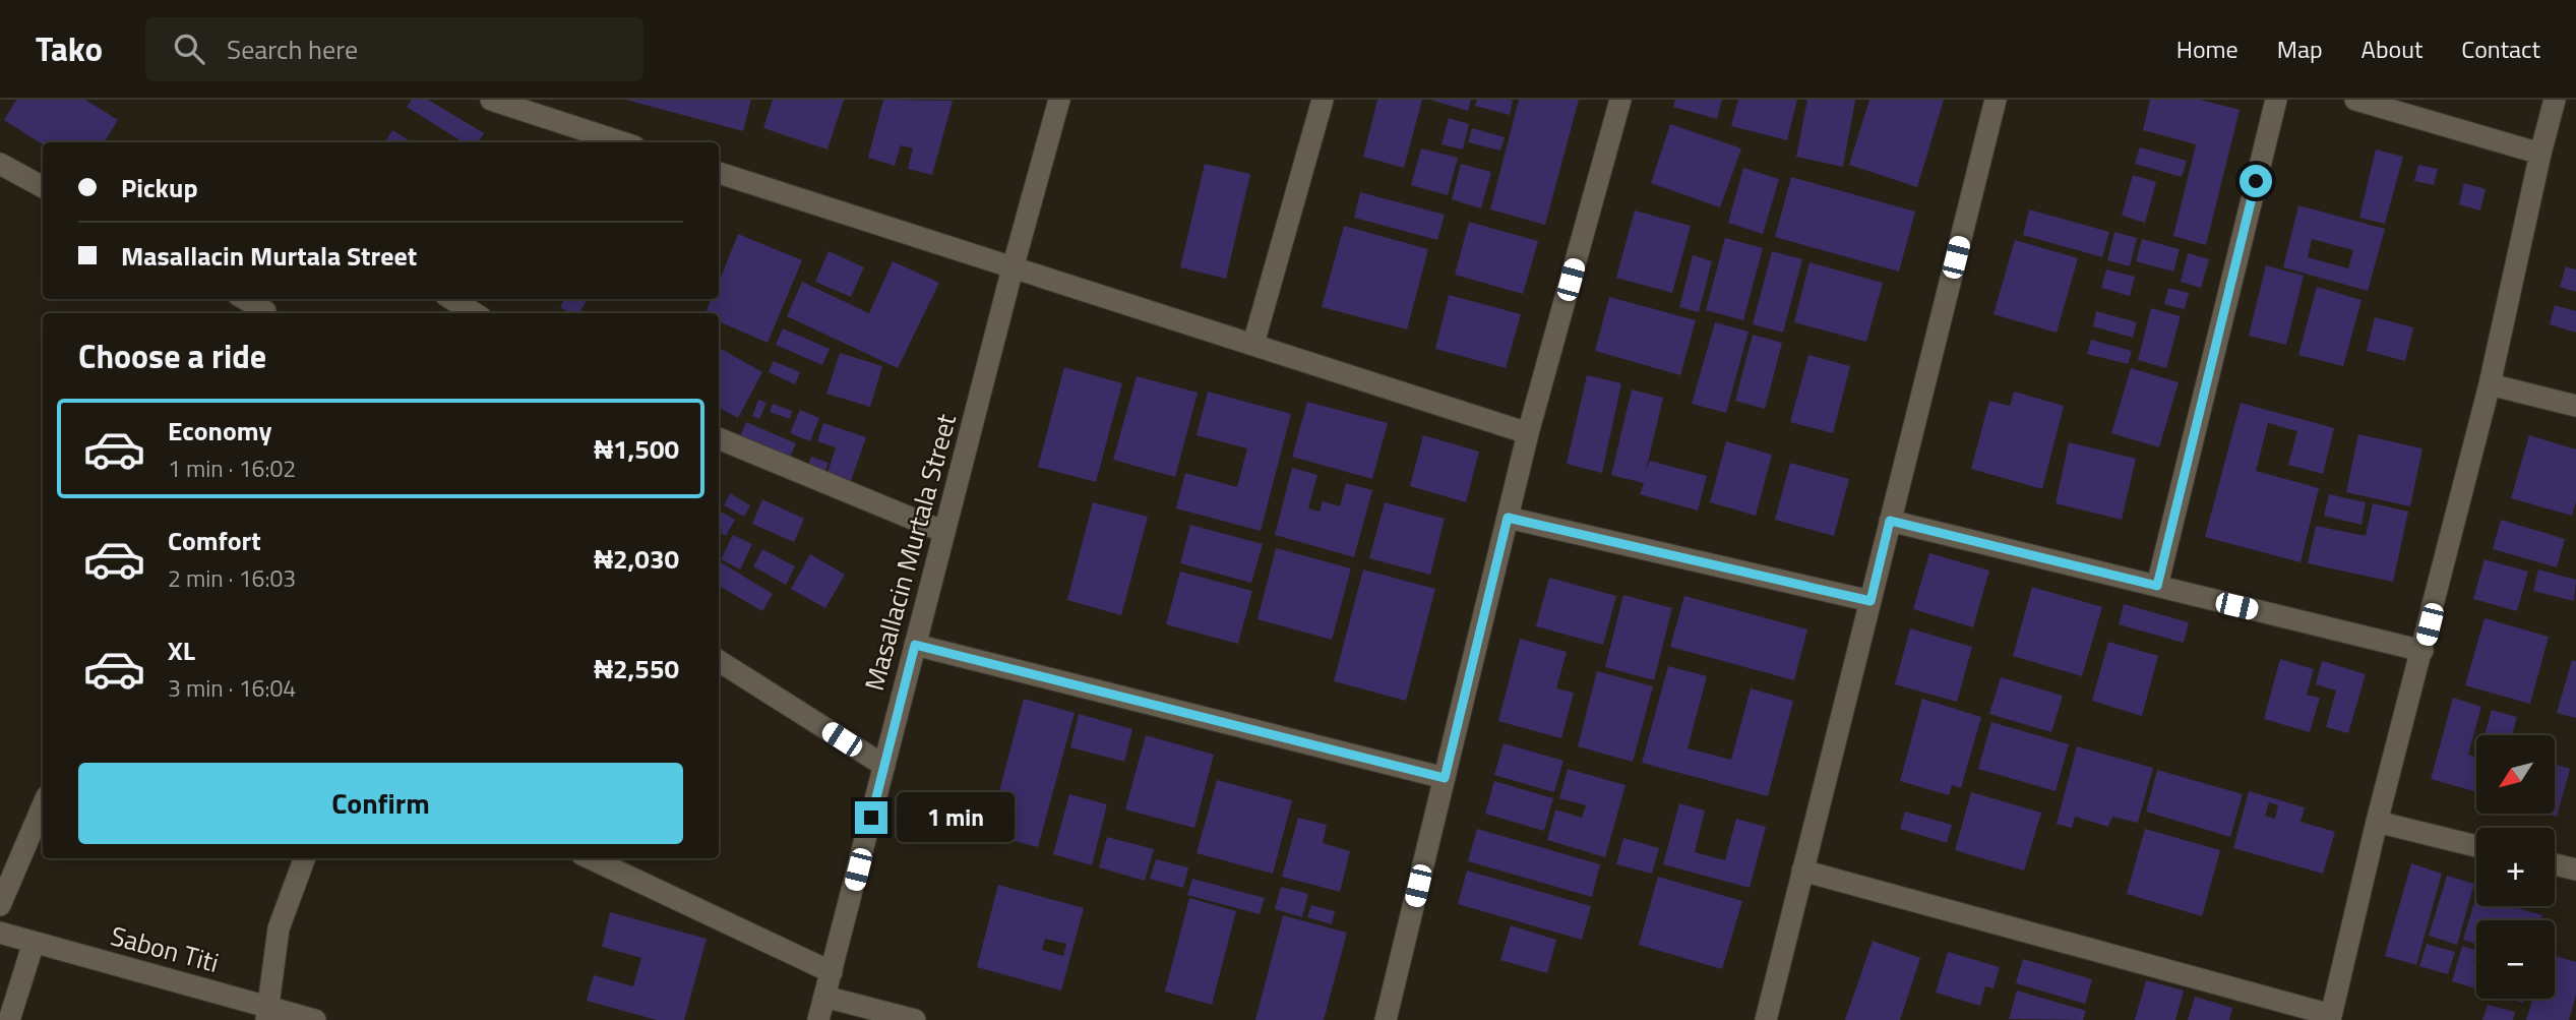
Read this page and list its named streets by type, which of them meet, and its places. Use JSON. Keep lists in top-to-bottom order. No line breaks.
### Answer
{"streets":{"street":["Masallacin Murtala Street","Sabon Titi"]},"north":"bottom left","page":{"header":"Tako","search":"Search here","nav":["Home","Map","About","Contact"],"banner":["Pickup","Masallacin Murtala Street"],"heading":"Choose a ride","list":[{"name":"Economy","note":"1 min · 16:02","value":"₦1,500"},{"name":"Comfort","note":"2 min · 16:03","value":"₦2,030"},{"name":"XL","note":"3 min · 16:04","value":"₦2,550"}],"map_buttons":["+","−"],"buttons":"Confirm","bubble":"1 min"}}
